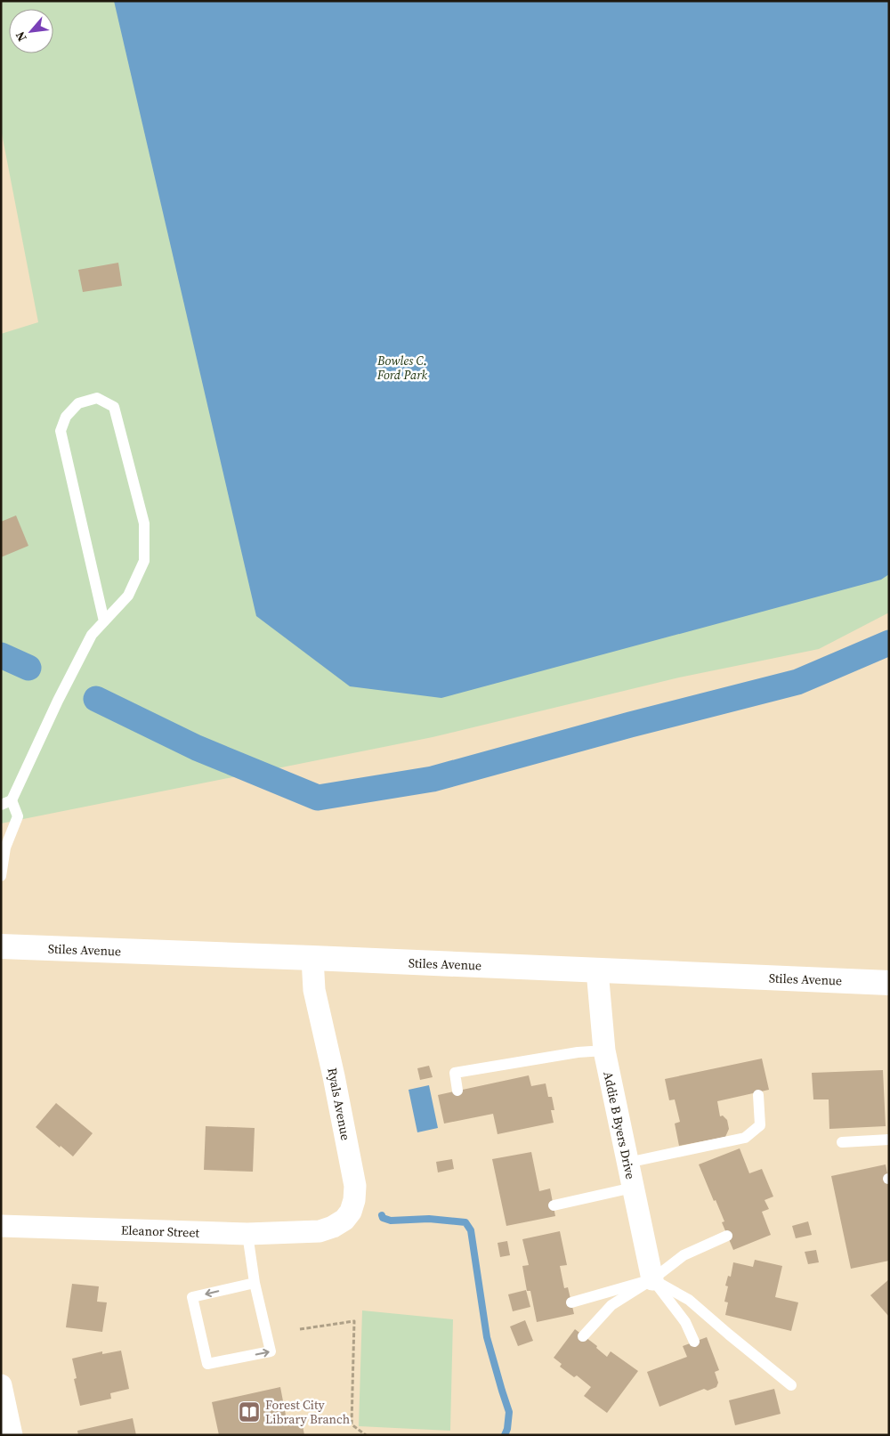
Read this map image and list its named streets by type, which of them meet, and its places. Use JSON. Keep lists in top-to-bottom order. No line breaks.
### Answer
{"streets":{"street":["Stiles Avenue","Ryals Avenue","Addie B Byers Drive","Eleanor Street"]},"crossings":[["Stiles Avenue","Ryals Avenue"],["Stiles Avenue","Addie B Byers Drive"],["Ryals Avenue","Eleanor Street"]],"parks":["Bowles C. Ford Park"],"places":{"library":["Forest City Library Branch"]},"north":"bottom left"}
